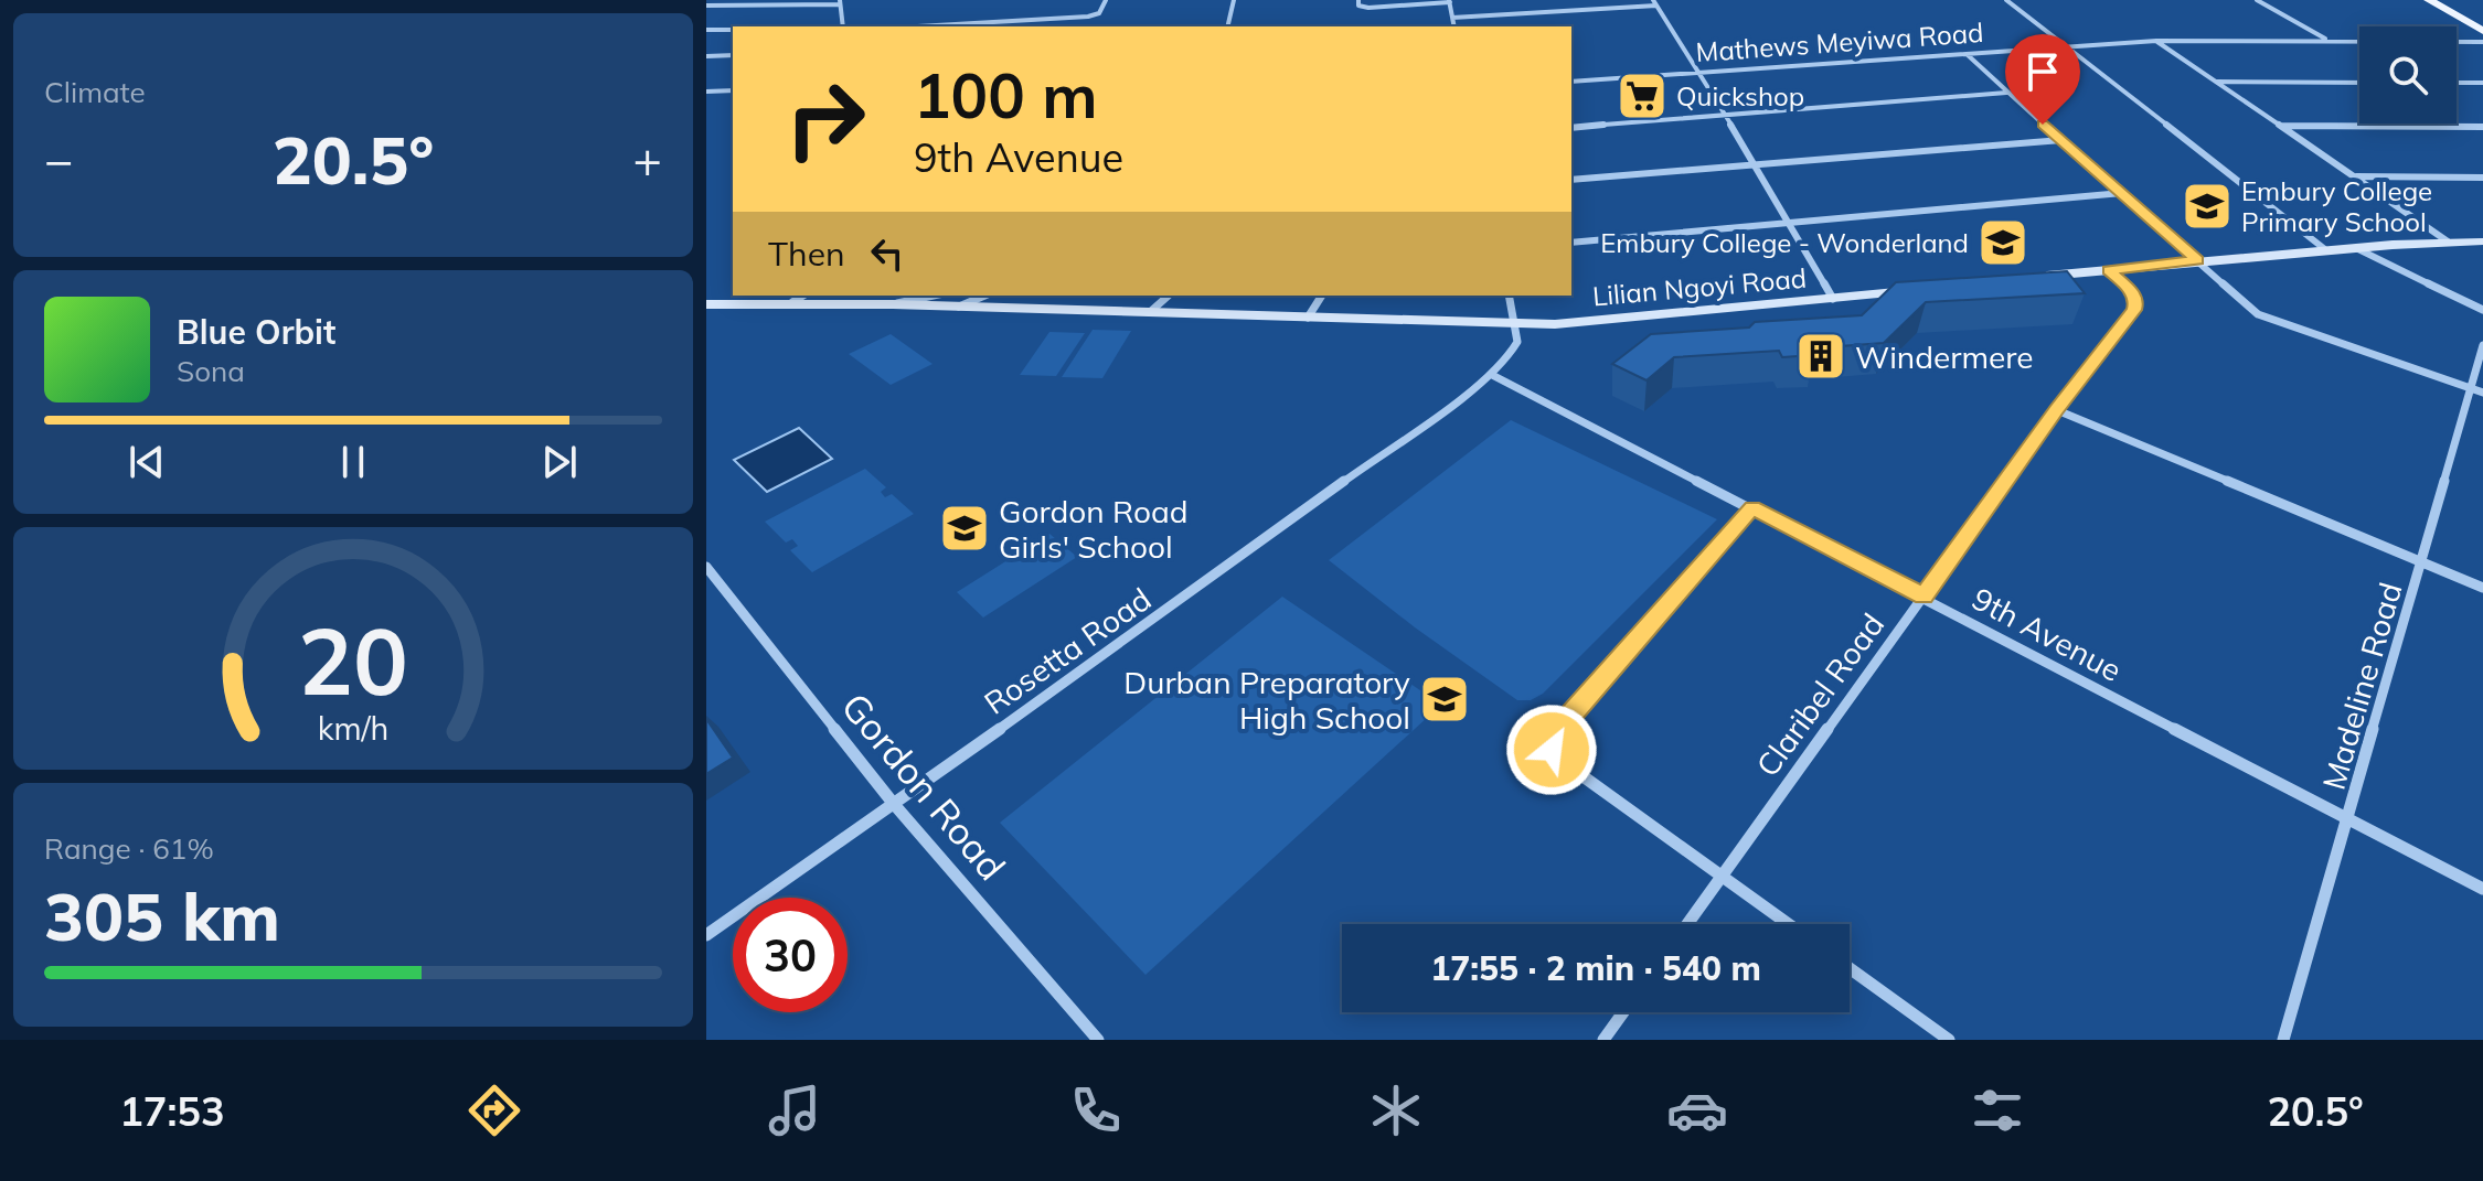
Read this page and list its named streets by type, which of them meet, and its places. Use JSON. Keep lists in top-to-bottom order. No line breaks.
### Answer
{"streets":{"street":["Mathews Meyiwa Road","Lilian Ngoyi Road","9th Avenue","Rosetta Road","Madeline Road","Claribel Road","Gordon Road"]},"crossings":[["Lilian Ngoyi Road","Rosetta Road"],["9th Avenue","Rosetta Road"],["9th Avenue","Madeline Road"],["9th Avenue","Claribel Road"],["Rosetta Road","Gordon Road"]],"places":{"supermarket":["Quickshop"],"school or university":["Embury College Primary School","Embury College - Wonderland","Gordon Road Girls' School","Durban Preparatory High School"],"building":["Windermere"]},"page":{"tile":["Climate",["Range · 61%","305 km"]],"turn":["100 m","9th Avenue"],"heat":["−","20.5°","+"],"then":"Then","song":["Blue Orbit","Sona"],"limit":"30","trip":"17:55 · 2 min · 540 m","tabs":["17:53","20.5°"],"gauge":["20","km/h"]}}
